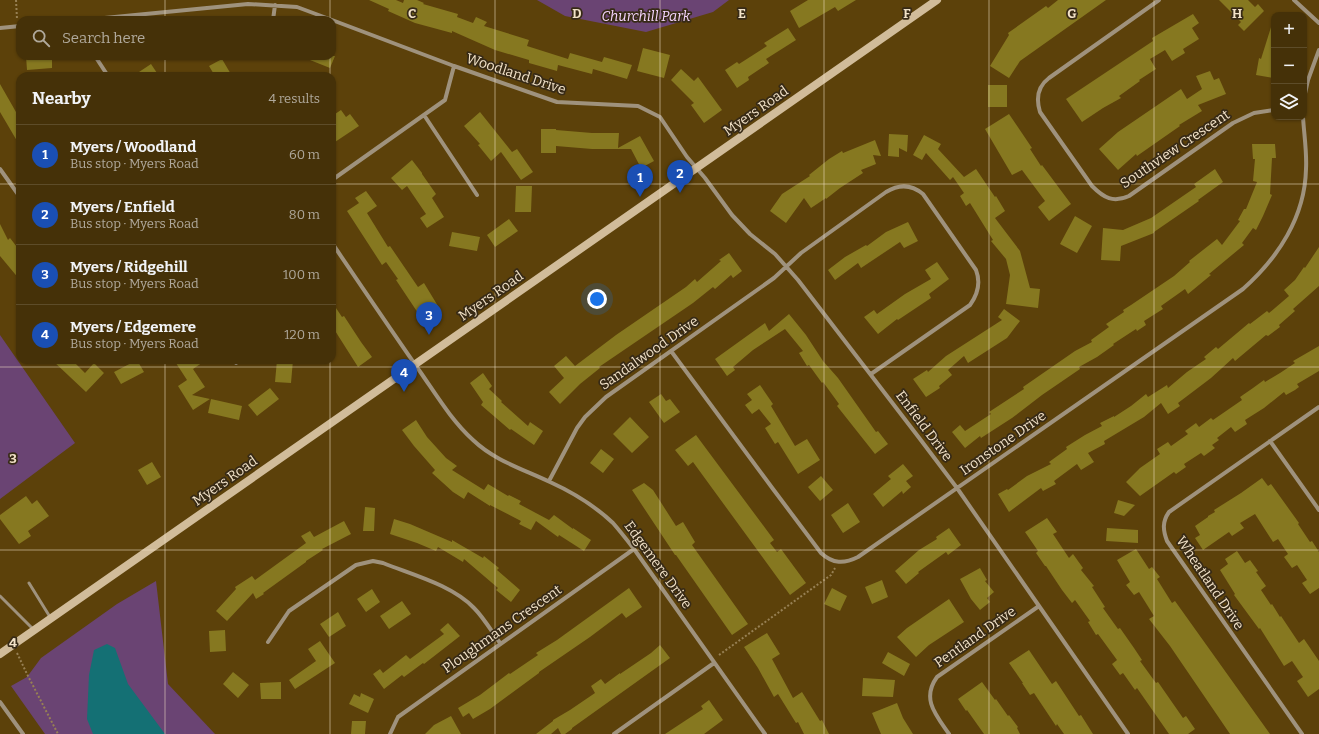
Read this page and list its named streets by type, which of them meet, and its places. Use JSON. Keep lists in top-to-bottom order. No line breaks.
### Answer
{"streets":{"main road":["Myers Road"],"street":["Woodland Drive","Southview Crescent","Sandalwood Drive","Enfield Drive","Ironstone Drive","Edgemere Drive","Wheatland Drive","Ploughmans Crescent","Pentland Drive"]},"crossings":[["Woodland Drive","Myers Road"],["Woodland Drive","Enfield Drive"],["Myers Road","Enfield Drive"],["Myers Road","Edgemere Drive"],["Sandalwood Drive","Enfield Drive"],["Sandalwood Drive","Edgemere Drive"],["Enfield Drive","Ironstone Drive"],["Enfield Drive","Pentland Drive"],["Edgemere Drive","Ploughmans Crescent"]],"parks":["Churchill Park"],"page":{"map_buttons":["+","−"],"search":"Search here","heading":["Nearby","4 results"],"list":[{"mark":"1","name":"Myers / Woodland","note":"Bus stop · Myers Road","value":"60 m"},{"mark":"2","name":"Myers / Enfield","note":"Bus stop · Myers Road","value":"80 m"},{"mark":"3","name":"Myers / Ridgehill","note":"Bus stop · Myers Road","value":"100 m"},{"mark":"4","name":"Myers / Edgemere","note":"Bus stop · Myers Road","value":"120 m"}],"pins":["2","1","3","4"]},"grid":{"columns":["C","D","E","F","G","H"],"rows":["3","4"]}}
